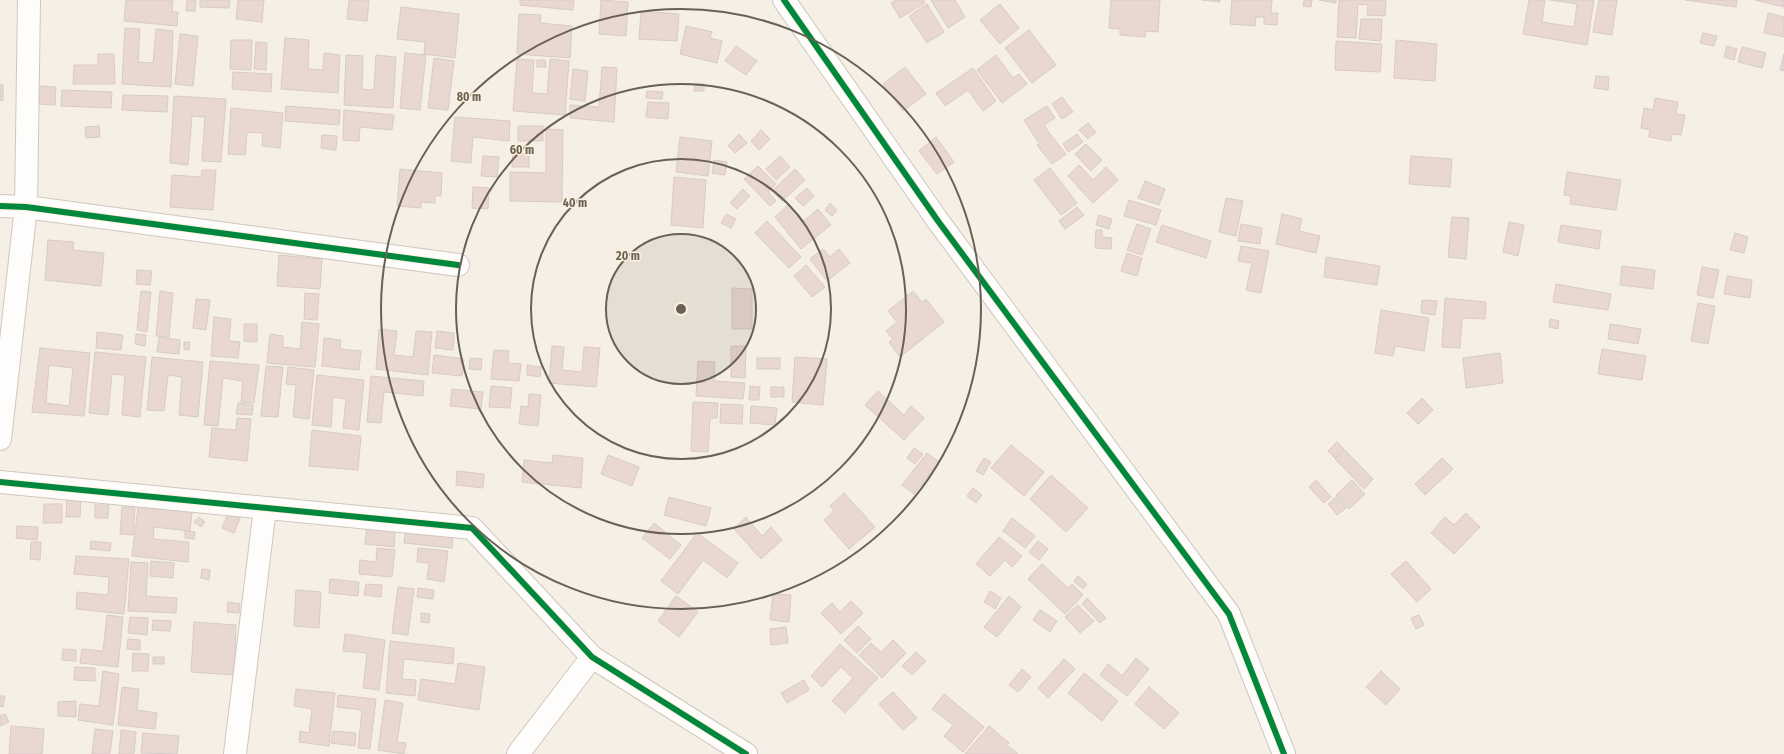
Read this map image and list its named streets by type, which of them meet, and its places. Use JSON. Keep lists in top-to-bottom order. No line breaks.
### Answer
{"rings":["80 m","60 m","40 m","20 m"]}
